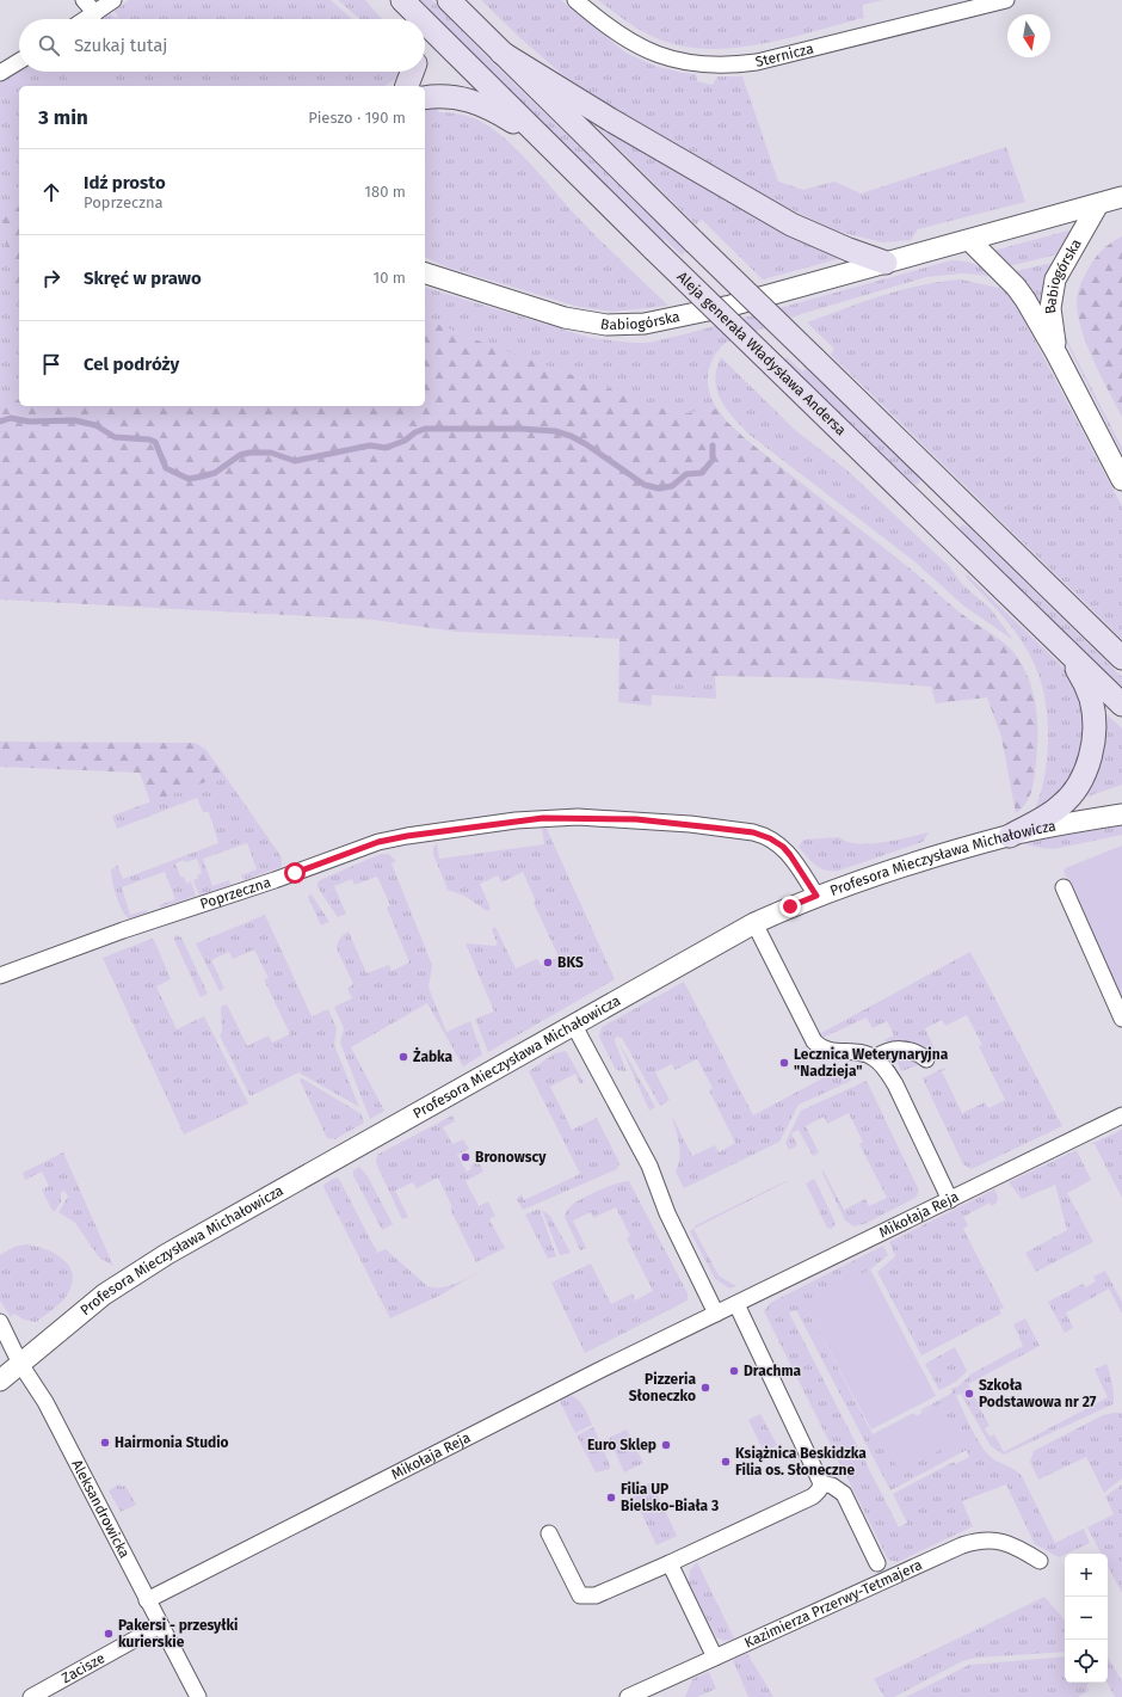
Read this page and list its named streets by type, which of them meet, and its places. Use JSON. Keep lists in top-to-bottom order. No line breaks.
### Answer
{"streets":{"main road":["Aleja generała Władysława Andersa"],"street":["Sternicza","Babiogórska","Profesora Mieczysława Michałowicza","Poprzeczna","Mikołaja Reja","Aleksandrowicka","Kazimierza Przerwy-Tetmajera","Zacisze"]},"crossings":[["Profesora Mieczysława Michałowicza","Poprzeczna"],["Profesora Mieczysława Michałowicza","Aleksandrowicka"],["Mikołaja Reja","Aleksandrowicka"],["Aleksandrowicka","Zacisze"]],"places":["BKS","Żabka","Lecznica Weterynaryjna \"Nadzieja\"","Bronowscy","Drachma","Pizzeria Słoneczko","Szkoła Podstawowa nr 27","Hairmonia Studio","Euro Sklep","Książnica Beskidzka Filia os. Słoneczne","Filia UP Bielsko-Biała 3","Pakersi - przesyłki kurierskie"],"north":"bottom","page":{"search":"Szukaj tutaj","heading":["3 min","Pieszo · 190 m"],"list":[["Idź prosto","Poprzeczna","180 m"],["Skręć w prawo","10 m"],"Cel podróży"],"map_buttons":["+","−"]}}
